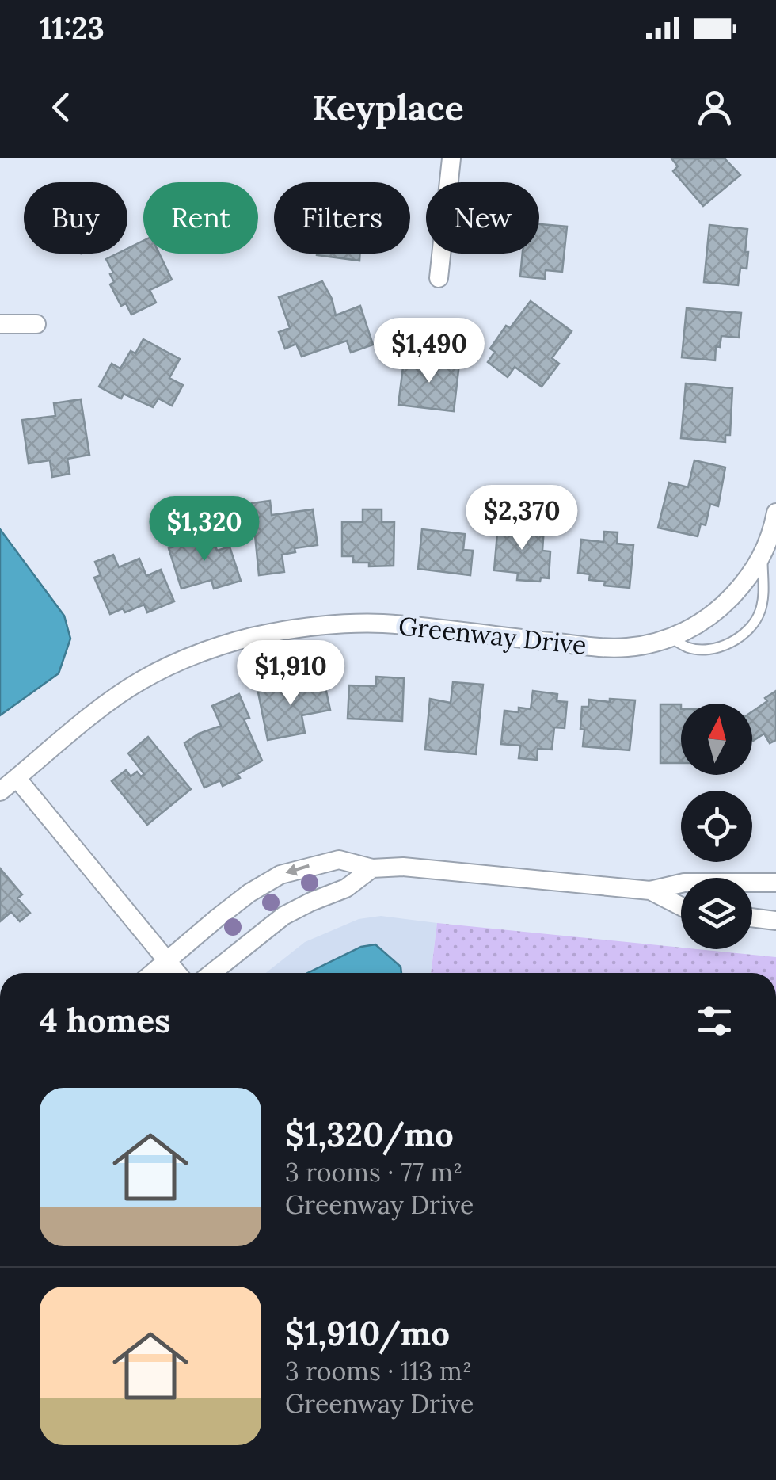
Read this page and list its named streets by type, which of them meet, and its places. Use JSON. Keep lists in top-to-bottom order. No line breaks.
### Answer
{"streets":{"street":["Greenway Drive"]},"north":"top","page":{"status":"11:23","header":"Keyplace","chip":["Buy","Rent","Filters","New"],"price":["$1,490","$2,370","$1,320","$1,910"],"heading":"4 homes","list":[{"name":"$1,320/mo","note":"3 rooms · 77 m² · Greenway Drive"},{"name":"$1,910/mo","note":"3 rooms · 113 m² · Greenway Drive"}]}}
